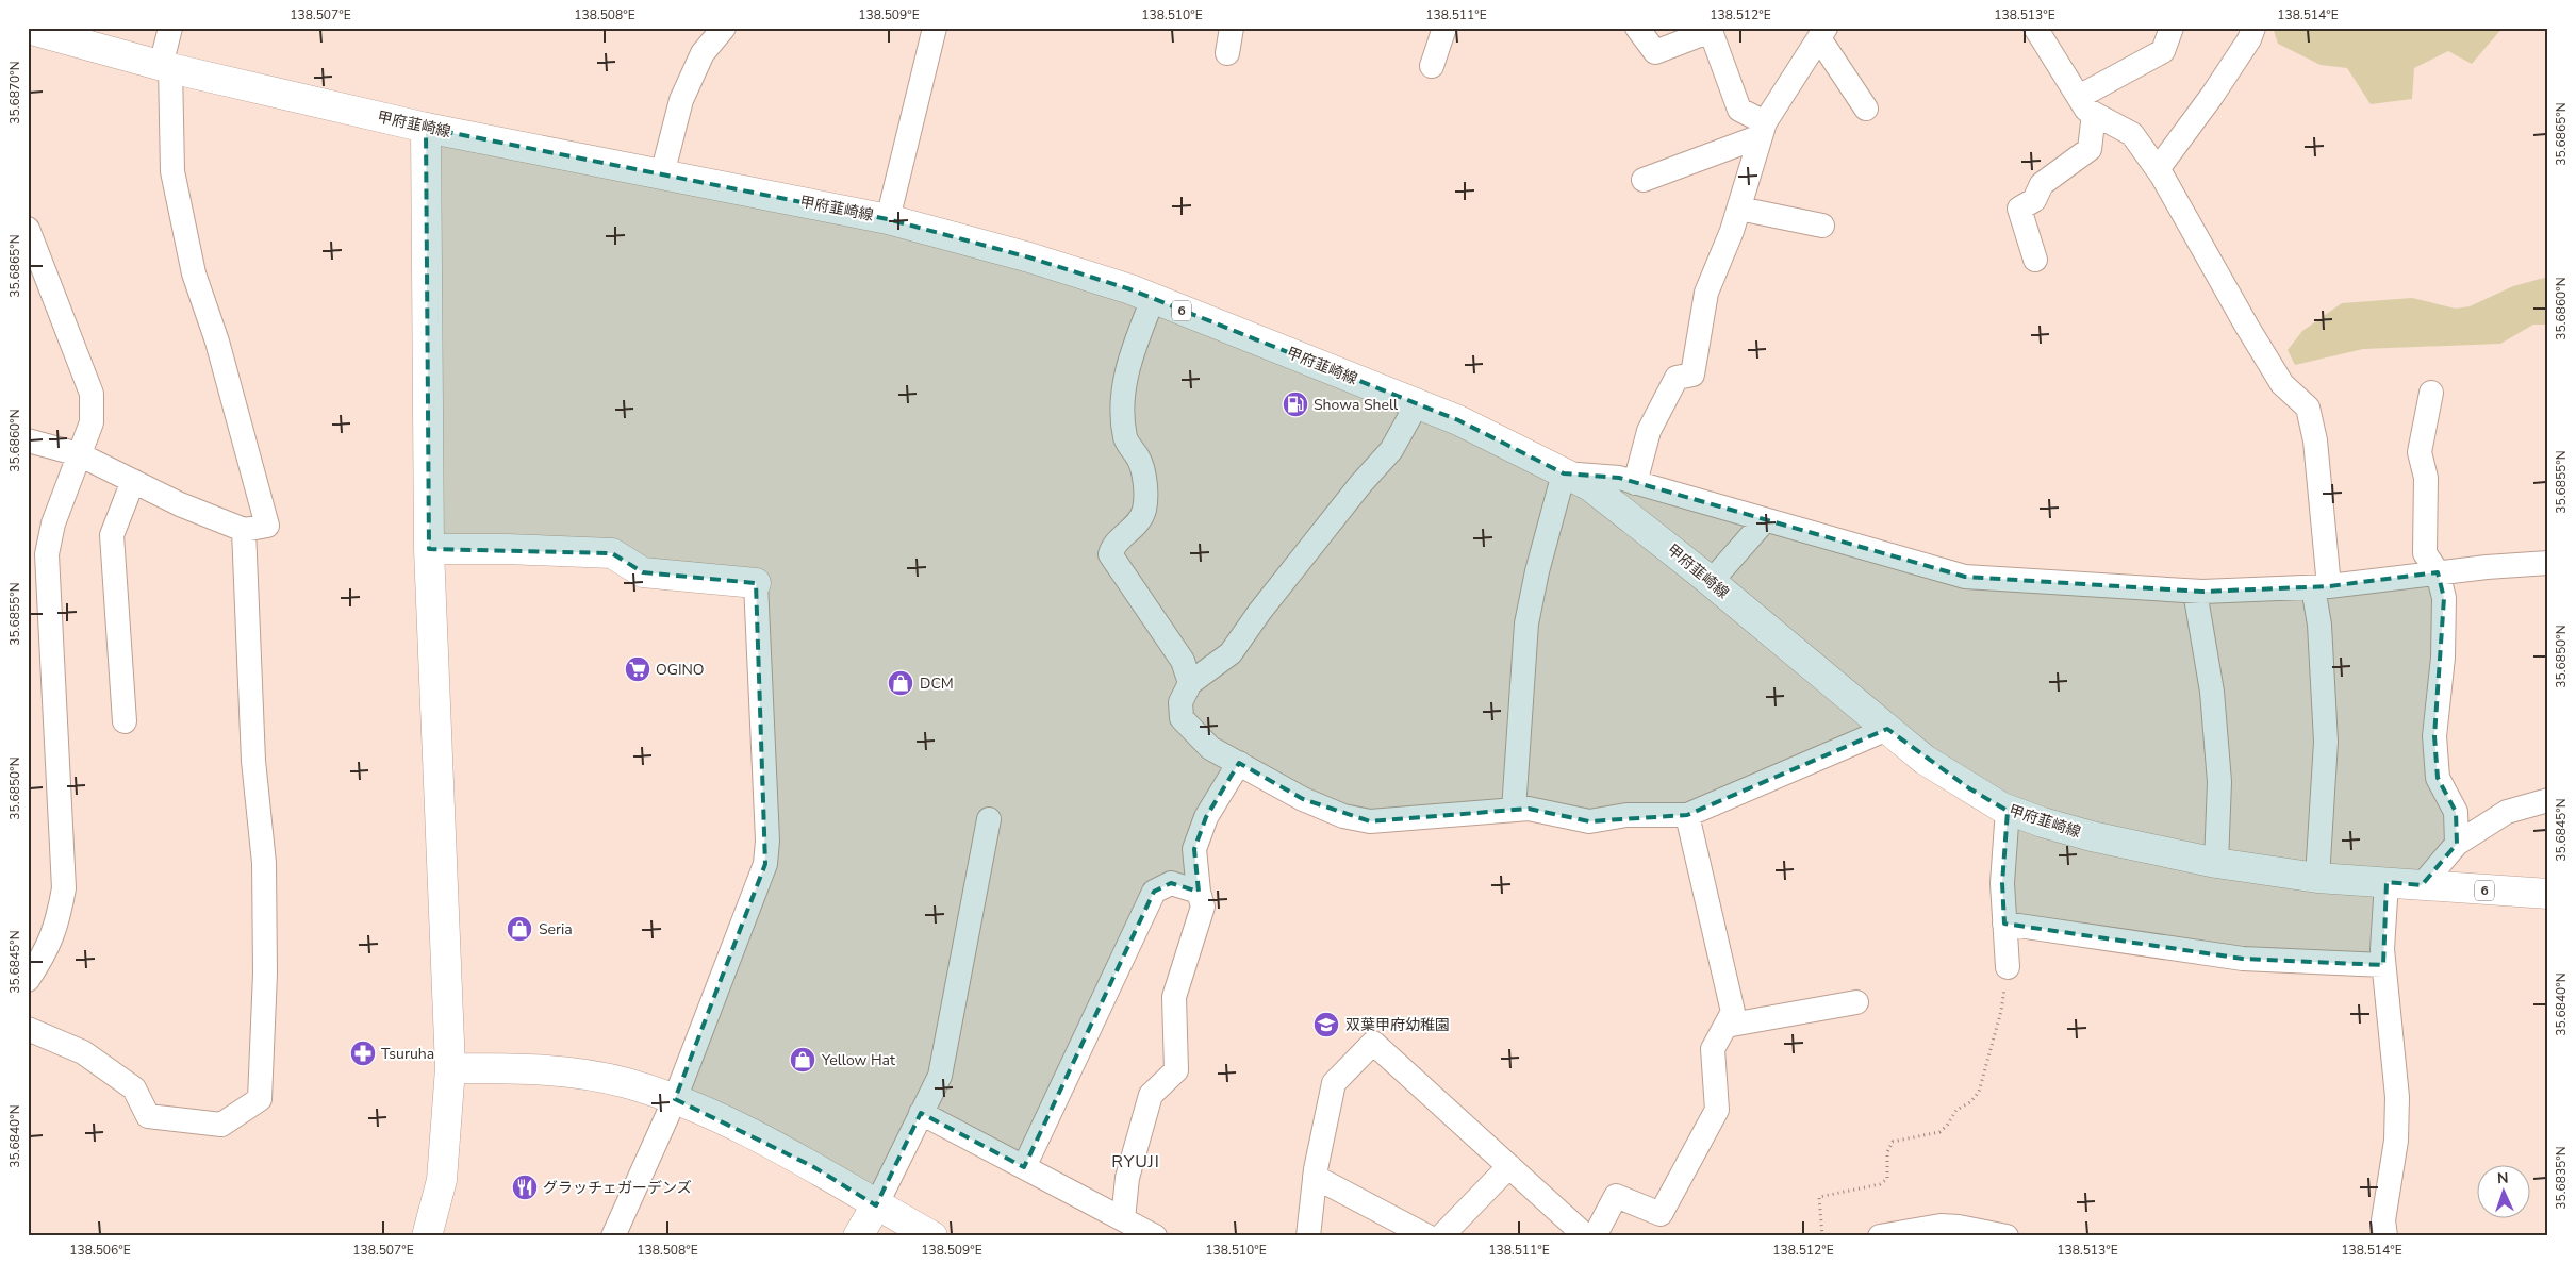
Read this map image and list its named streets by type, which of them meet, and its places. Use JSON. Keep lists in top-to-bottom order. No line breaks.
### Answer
{"streets":{"main road":["甲府韮崎線","6"]},"districts":["RYUJI"],"places":{"fuel station":["Showa Shell"],"supermarket":["OGINO"],"shop":["DCM","Seria","Yellow Hat"],"school or university":["双葉甲府幼稚園"],"pharmacy":["Tsuruha"],"restaurant":["グラッチェガーデンズ"]},"north":"top","coordinates":["138.507°E","138.508°E","138.509°E","138.510°E","138.511°E","138.512°E","138.513°E","138.514°E","35.6870°N","35.6865°N","35.6860°N","35.6855°N","35.6850°N","35.6845°N","35.6840°N","35.6835°N","138.506°E"]}
